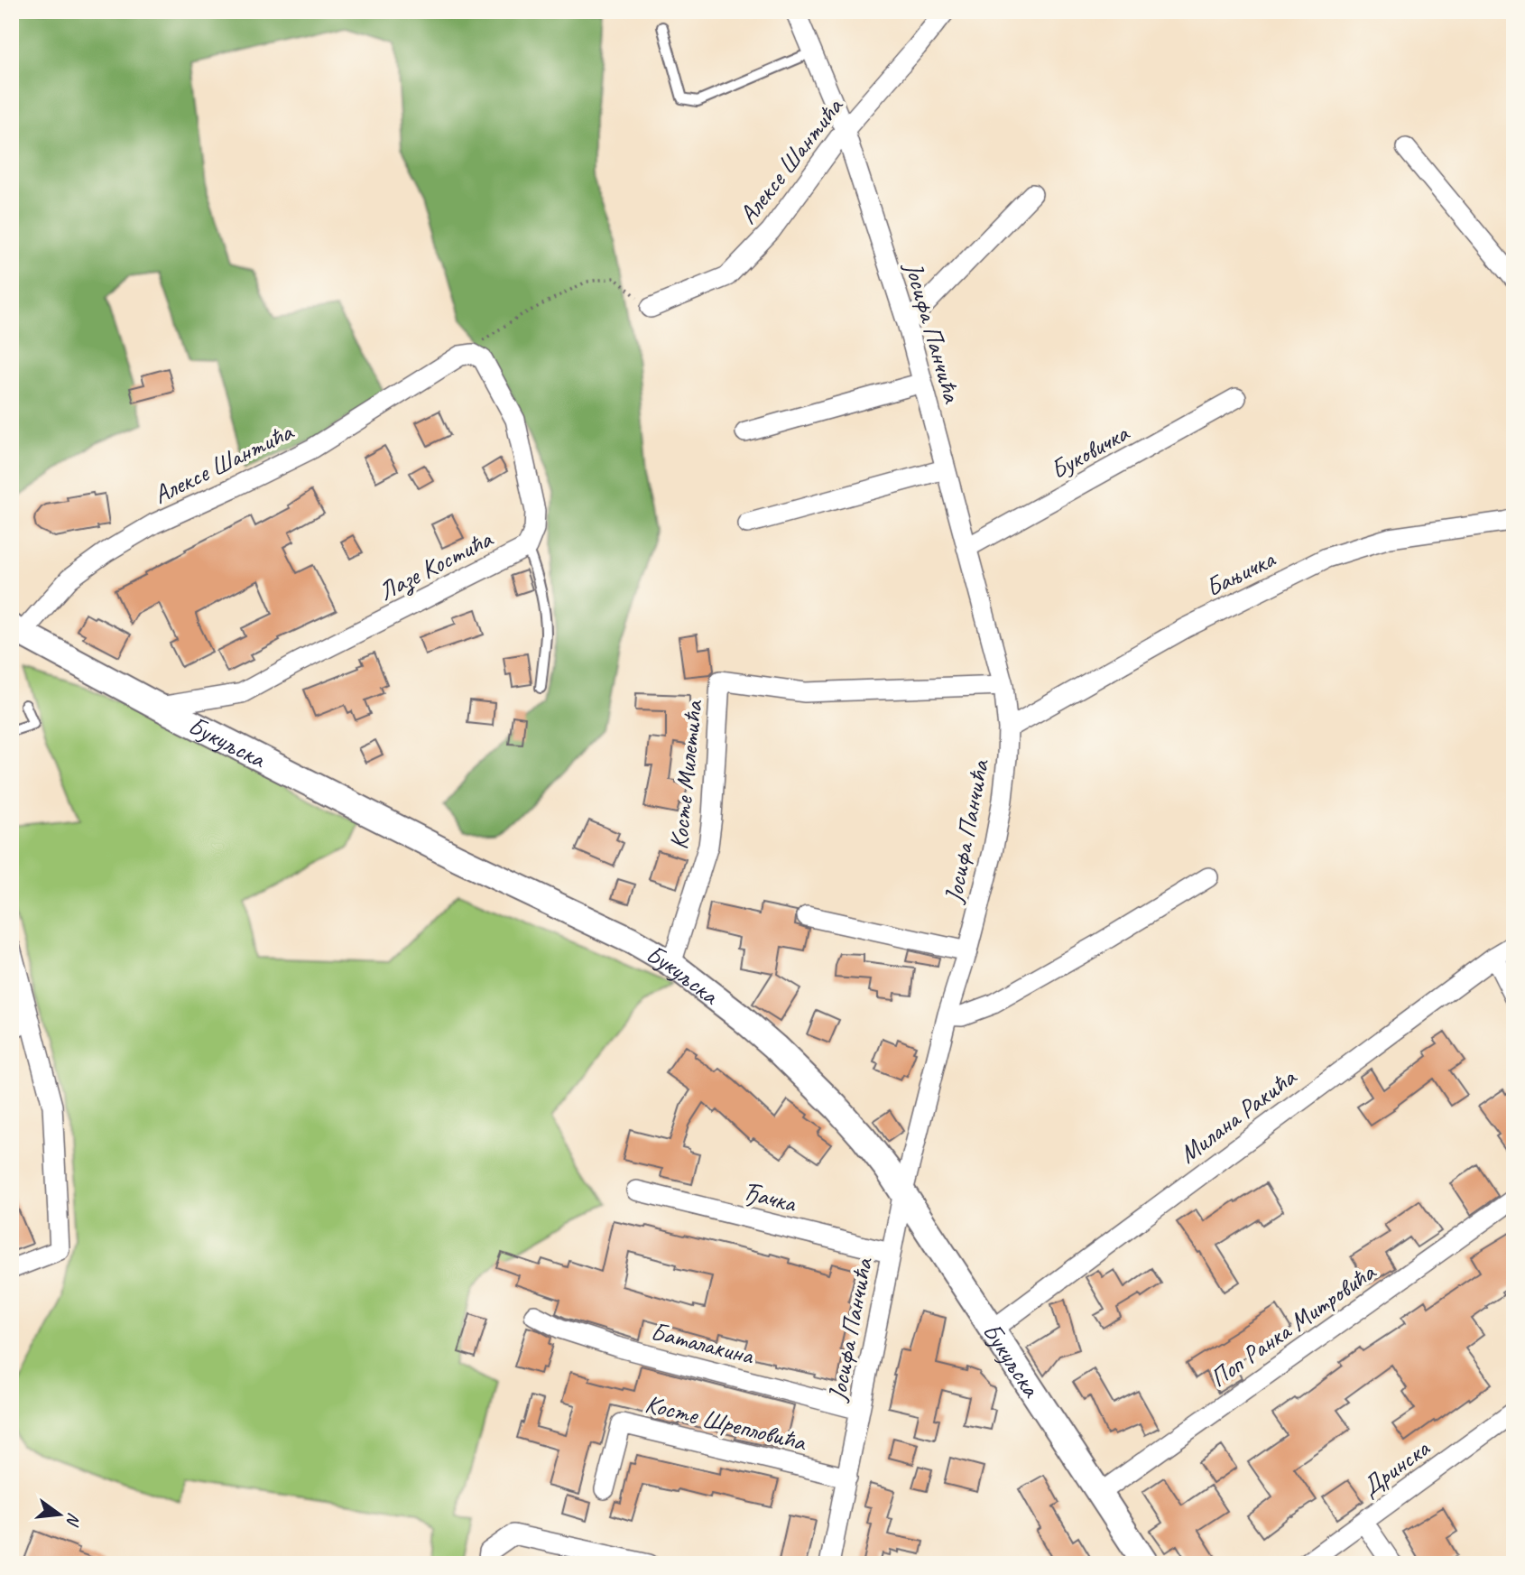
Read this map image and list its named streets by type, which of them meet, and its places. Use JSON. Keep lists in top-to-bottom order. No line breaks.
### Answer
{"streets":{"main road":["Букуљска"],"street":["Алексе Шантића","Јосифа Панчића","Буковичка","Лазе Костића","Бањичка","Косте Милетића","Милана Ракића","Ђачка","Поп Ранка Митровића","Баталакина","Косте Шрепловића","Дринска"]},"crossings":[["Алексе Шантића","Јосифа Панчића"],["Алексе Шантића","Лазе Костића"],["Алексе Шантића","Букуљска"],["Јосифа Панчића","Буковичка"],["Јосифа Панчића","Бањичка"],["Јосифа Панчића","Букуљска"],["Јосифа Панчића","Косте Милетића"],["Јосифа Панчића","Ђачка"],["Јосифа Панчића","Баталакина"],["Јосифа Панчића","Косте Шрепловића"],["Лазе Костића","Букуљска"],["Букуљска","Косте Милетића"],["Букуљска","Милана Ракића"],["Букуљска","Поп Ранка Митровића"]],"north":"right"}
